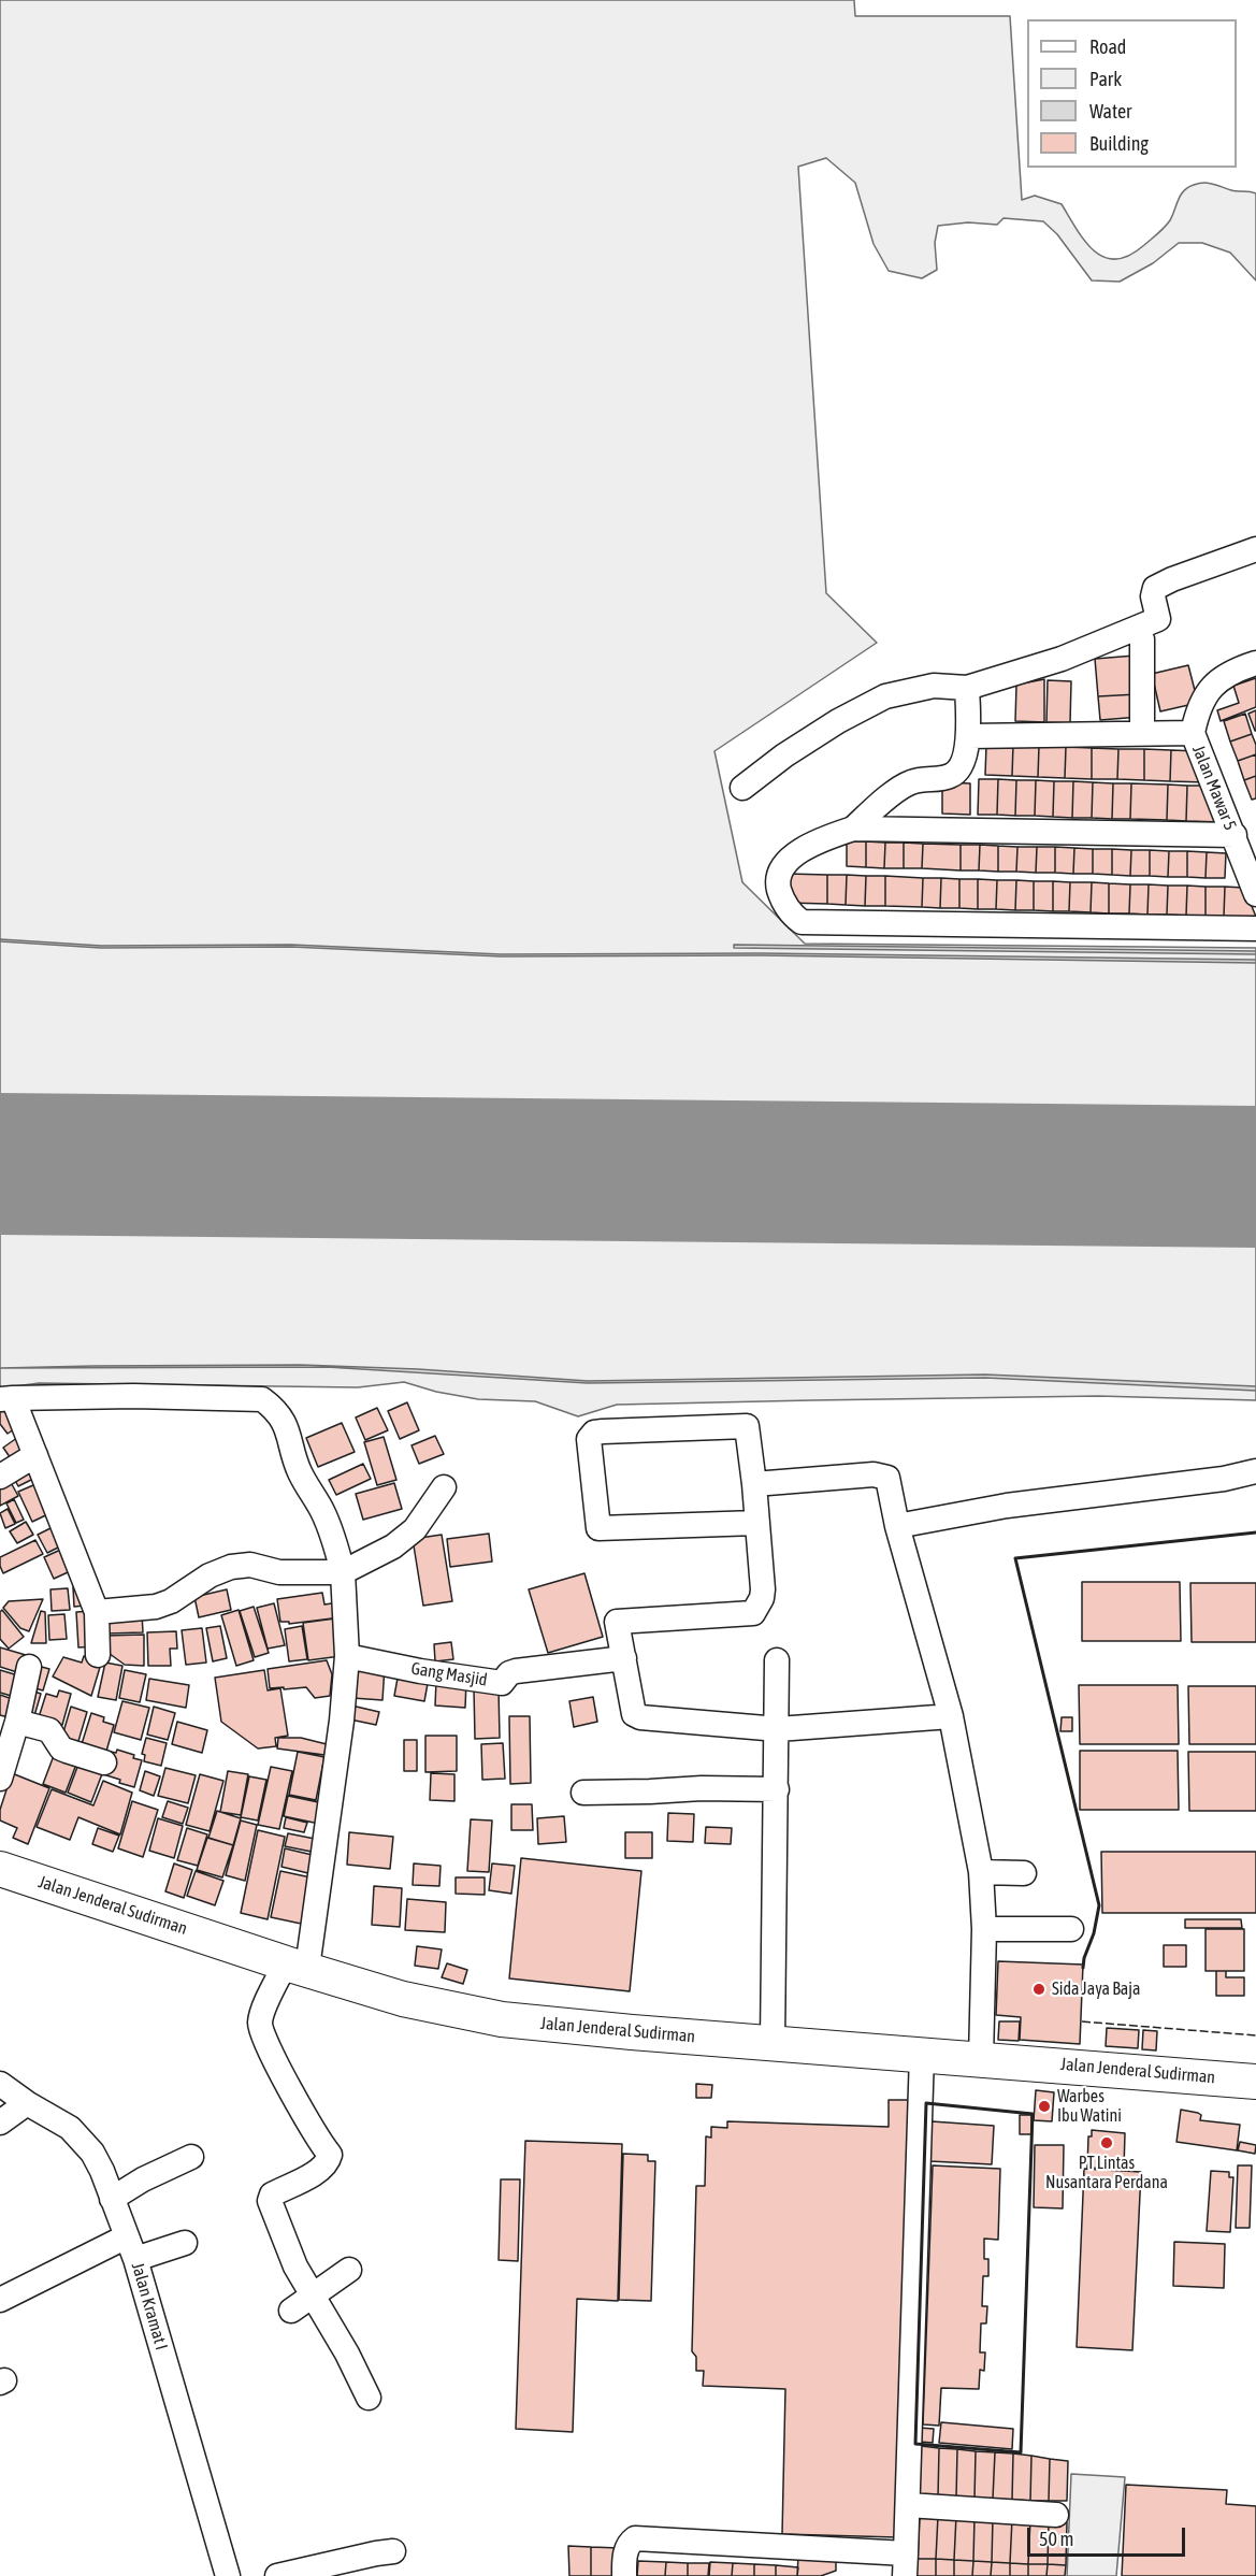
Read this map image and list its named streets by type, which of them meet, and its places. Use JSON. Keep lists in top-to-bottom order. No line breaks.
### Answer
{"streets":{"highway":["Jalan Jenderal Sudirman"],"street":["Jalan Mawar 5","Gang Masjid","Jalan Kramat I"]},"places":["Sida Jaya Baja","Warbes Ibu Watini","PT Lintas Nusantara Perdana"],"legend":["Road","Park","Water","Building"],"scale_bar":"50 m"}
